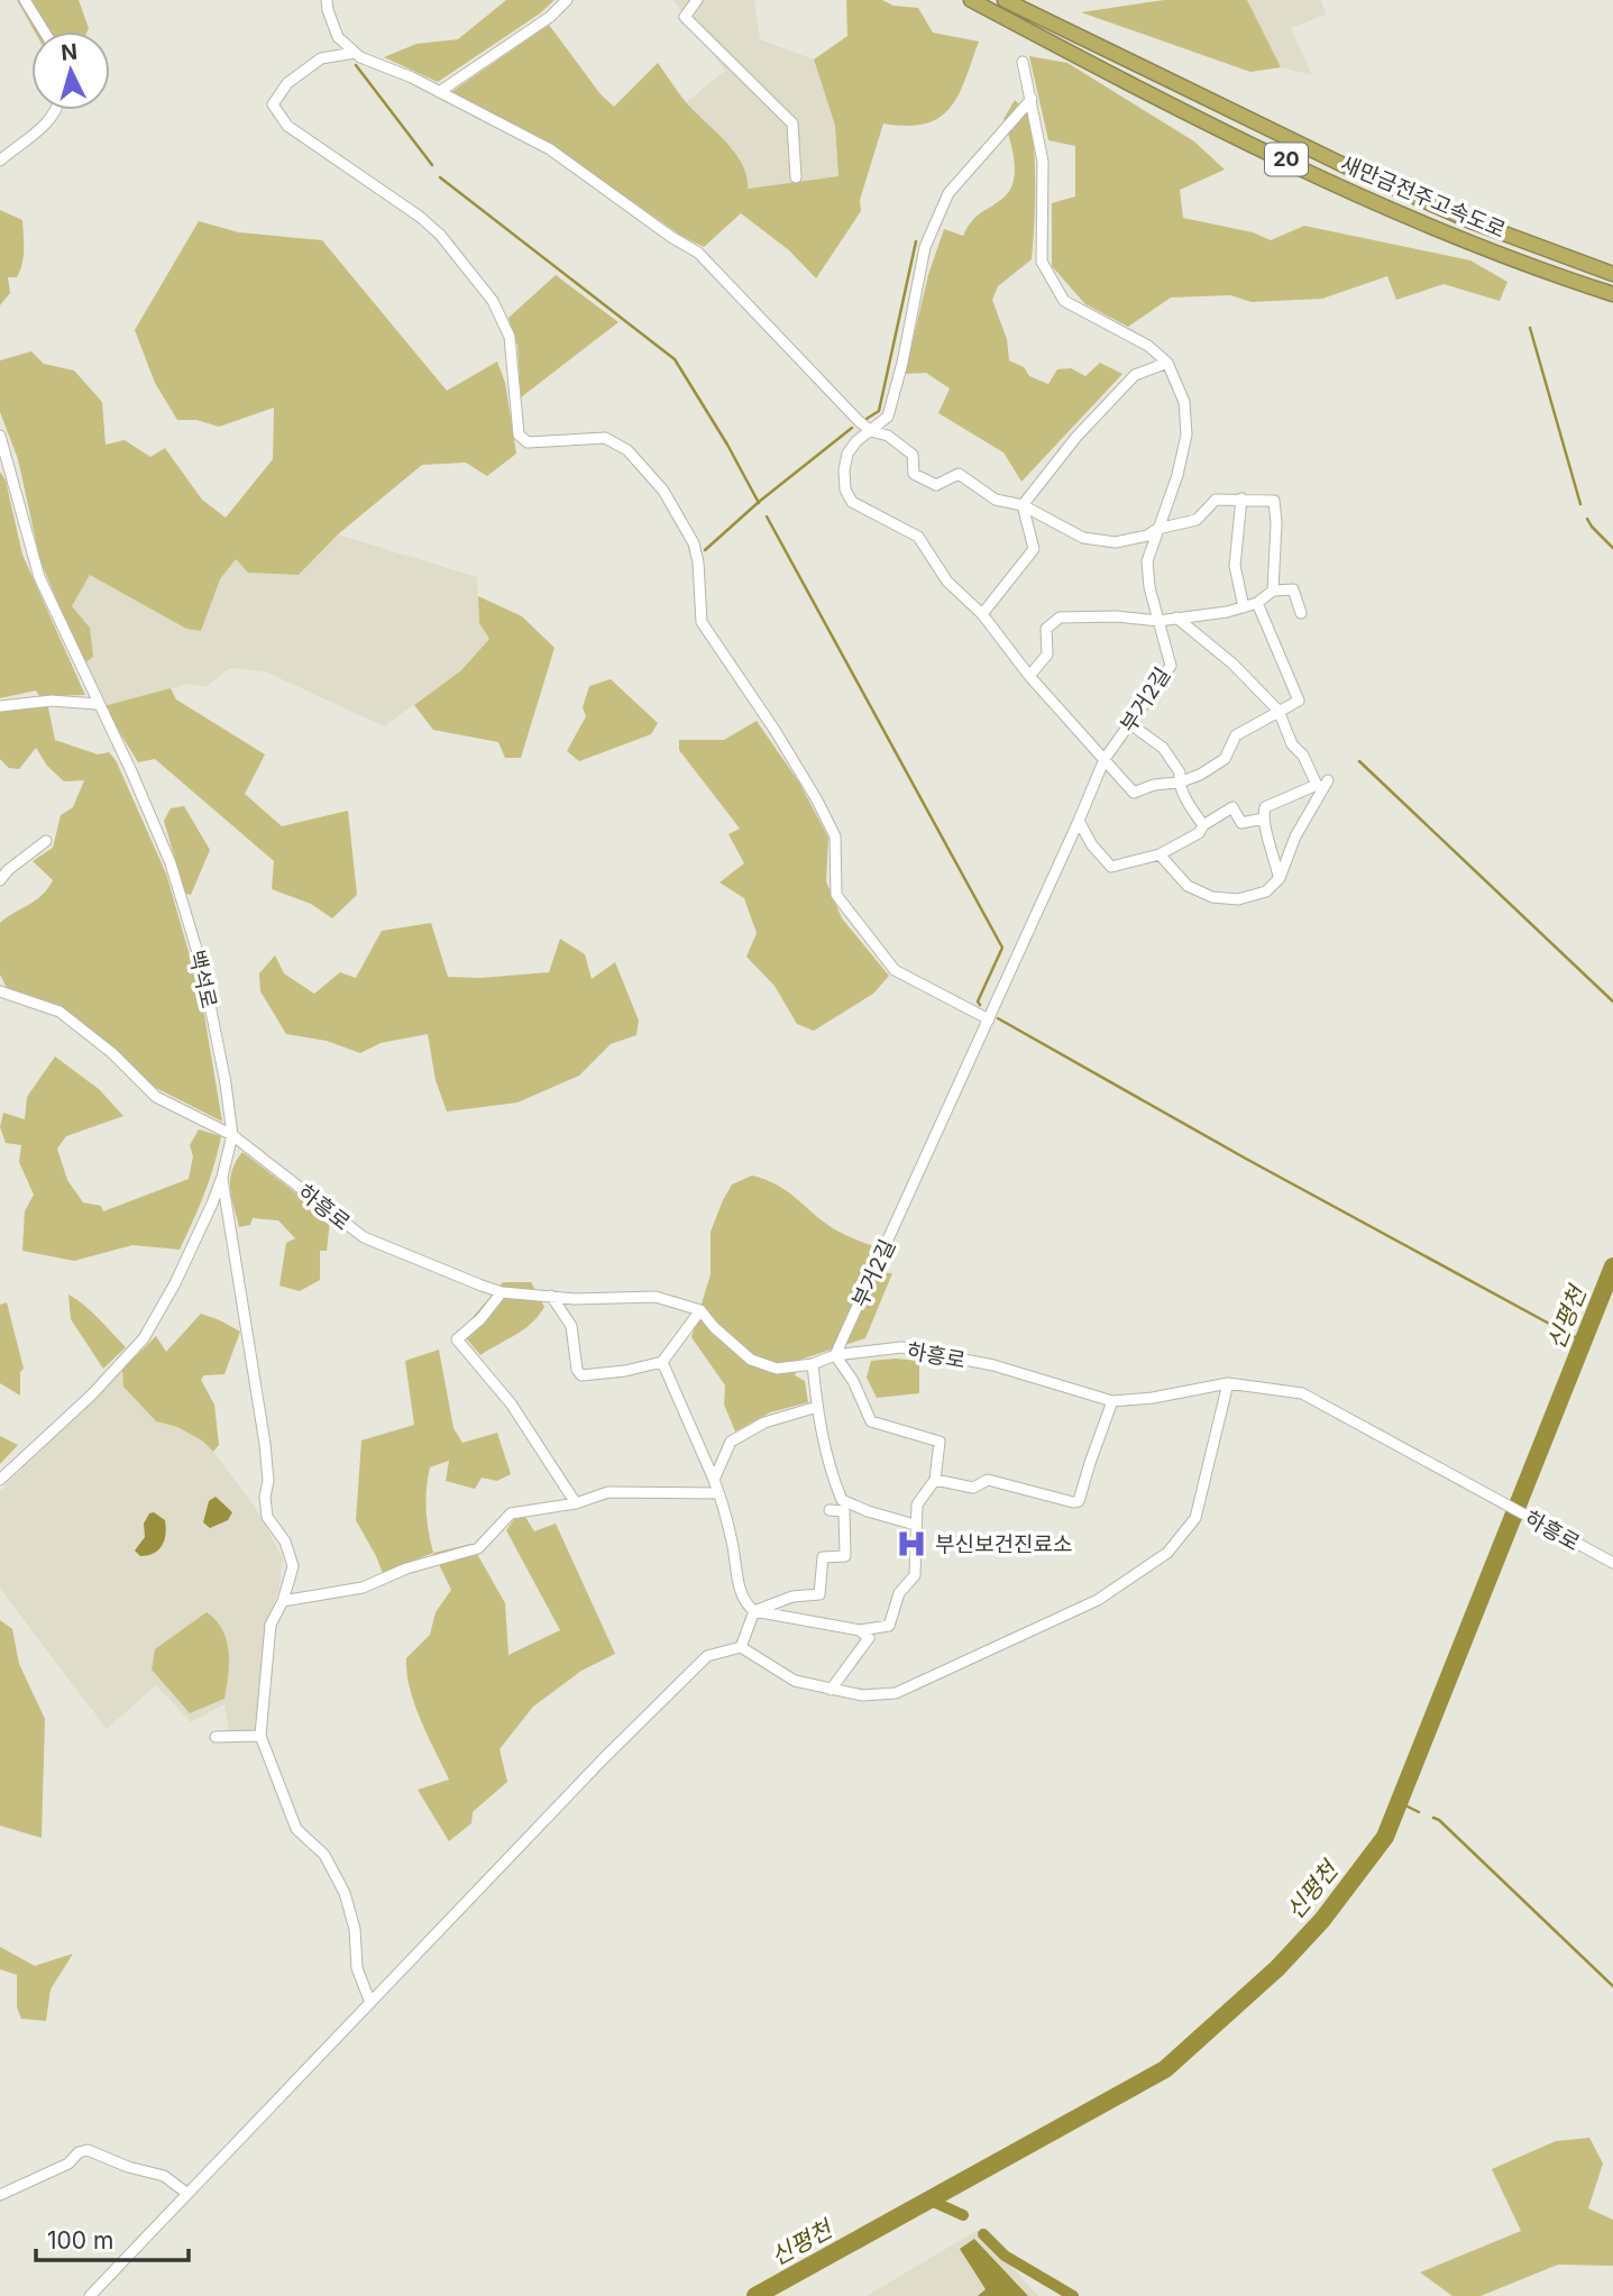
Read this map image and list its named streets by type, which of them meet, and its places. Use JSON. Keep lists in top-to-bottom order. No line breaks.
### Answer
{"streets":{"highway":["20","새만금전주고속도로"],"street":["부거2길","백석로","하흥로"]},"crossings":[["부거2길","하흥로"],["백석로","하흥로"]],"water":["신평천"],"places":{"hospital":["부신보건진료소"]},"scale_bar":"100 m","north":"top"}
